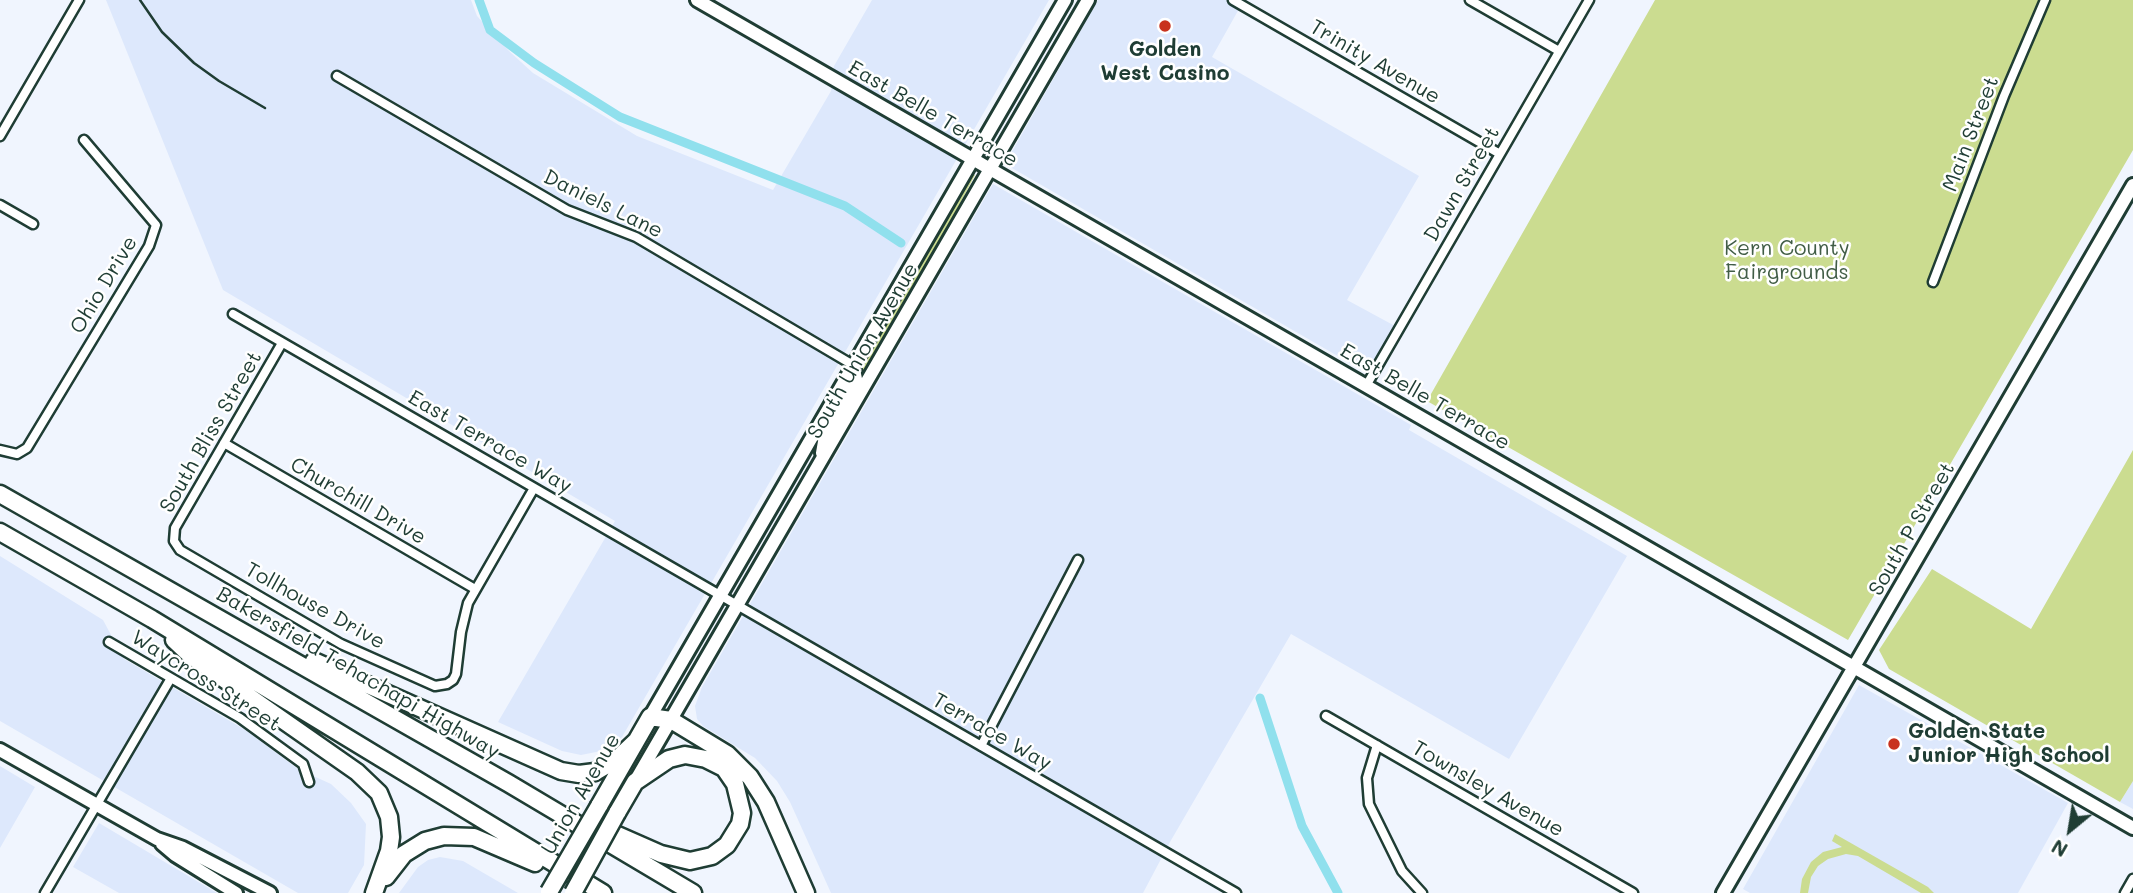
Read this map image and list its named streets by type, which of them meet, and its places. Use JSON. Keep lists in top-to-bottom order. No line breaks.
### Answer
{"streets":{"highway":["Bakersfield Tehachapi Highway","Union Avenue"],"street":["Trinity Avenue","East Belle Terrace","Main Street","Dawn Street","Daniels Lane","Ohio Drive","South Union Avenue","South Bliss Street","East Terrace Way","Churchill Drive","South P Street","Tollhouse Drive","Waycross Street","Terrace Way","Townsley Avenue"]},"crossings":[["Trinity Avenue","Dawn Street"],["East Belle Terrace","Dawn Street"],["East Belle Terrace","South Union Avenue"],["East Belle Terrace","South P Street"],["Daniels Lane","South Union Avenue"],["South Union Avenue","East Terrace Way"],["South Union Avenue","Terrace Way"],["South Union Avenue","Union Avenue"],["South Bliss Street","East Terrace Way"],["South Bliss Street","Churchill Drive"],["South Bliss Street","Tollhouse Drive"],["East Terrace Way","Terrace Way"],["Churchill Drive","Tollhouse Drive"]],"parks":["Kern County Fairgrounds"],"places":["Golden West Casino","Golden State Junior High School"],"north":"bottom left"}
